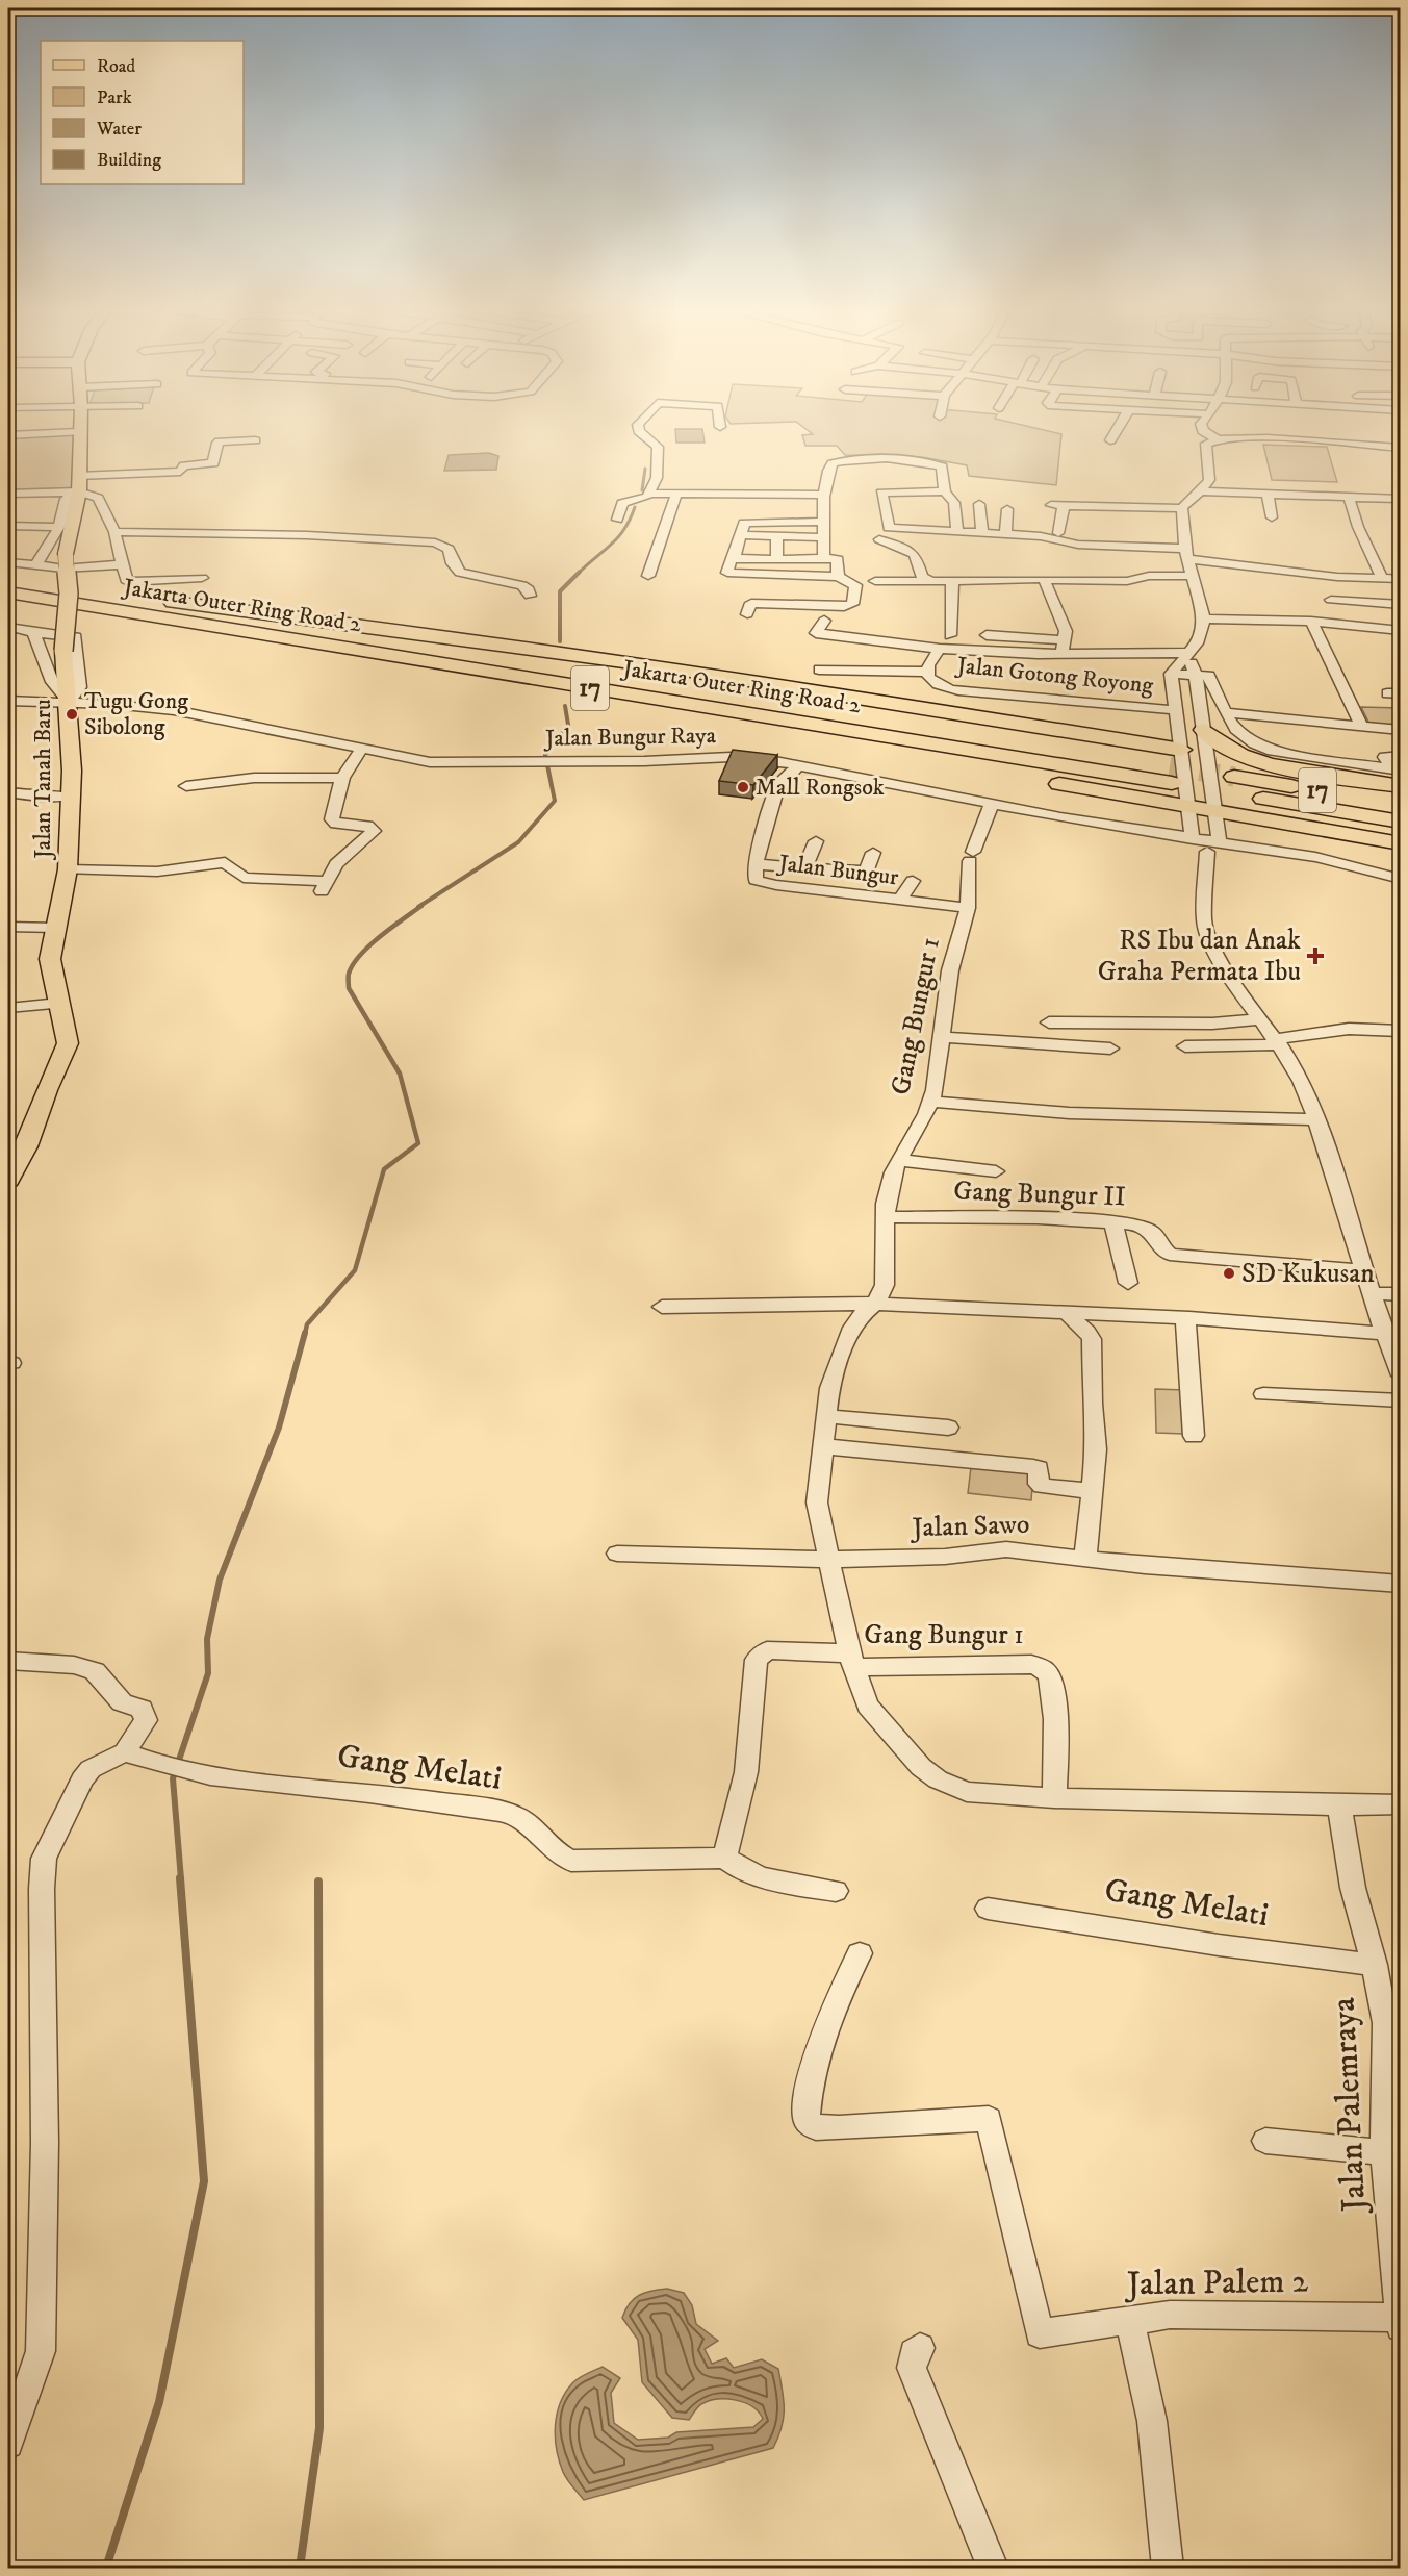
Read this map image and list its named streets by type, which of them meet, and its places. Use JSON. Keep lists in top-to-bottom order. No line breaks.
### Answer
{"streets":{"highway":["Jakarta Outer Ring Road 2","17"],"main road":["Jalan Tanah Baru"],"street":["Jalan Gotong Royong","Jalan Bungur Raya","Jalan Bungur","Gang Bungur 1","Gang Bungur II","Jalan Sawo","Gang Melati","Jalan Palemraya","Jalan Palem 2"]},"crossings":[["Jalan Bungur Raya","Jalan Tanah Baru"],["Jalan Bungur Raya","Jalan Bungur"],["Jalan Bungur Raya","Gang Bungur 1"],["Jalan Bungur","Gang Bungur 1"],["Gang Bungur 1","Gang Bungur II"],["Gang Bungur 1","Jalan Sawo"],["Gang Melati","Jalan Palemraya"],["Jalan Palemraya","Jalan Palem 2"]],"places":{"other":["Tugu Gong Sibolong","Mall Rongsok","SD Kukusan"],"health":["RS Ibu dan Anak Graha Permata Ibu"]},"legend":["Road","Park","Water","Building"]}
